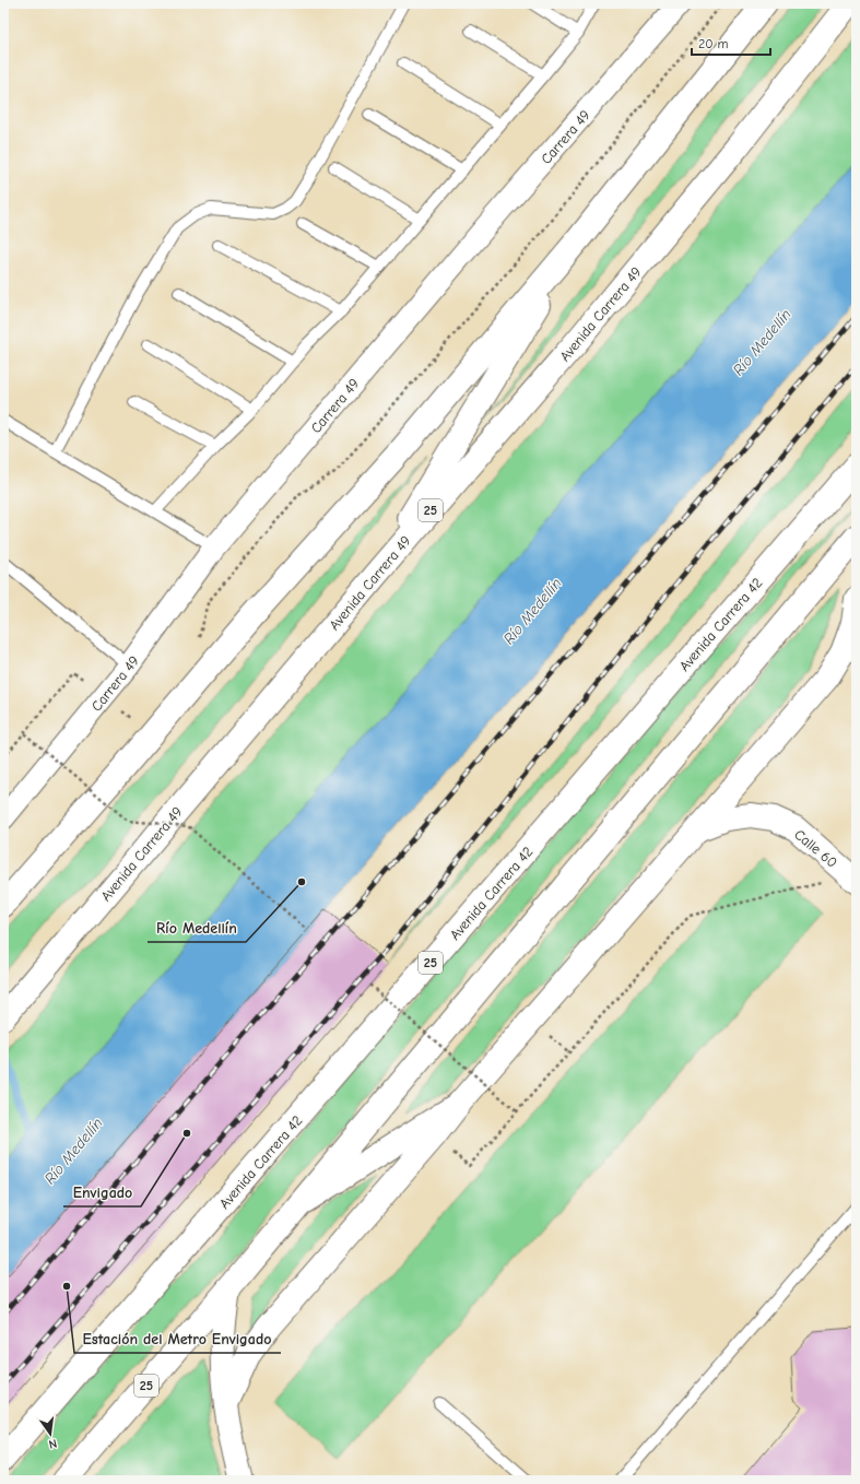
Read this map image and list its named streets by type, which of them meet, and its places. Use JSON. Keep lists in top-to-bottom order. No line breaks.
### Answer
{"streets":{"main road":["Avenida Carrera 49","25","Avenida Carrera 42","Calle 60"],"street":["Carrera 49"]},"water":["Río Medellín"],"places":["Río Medellín","Envigado","Estación del Metro Envigado"],"scale_bar":"20 m","north":"bottom"}
